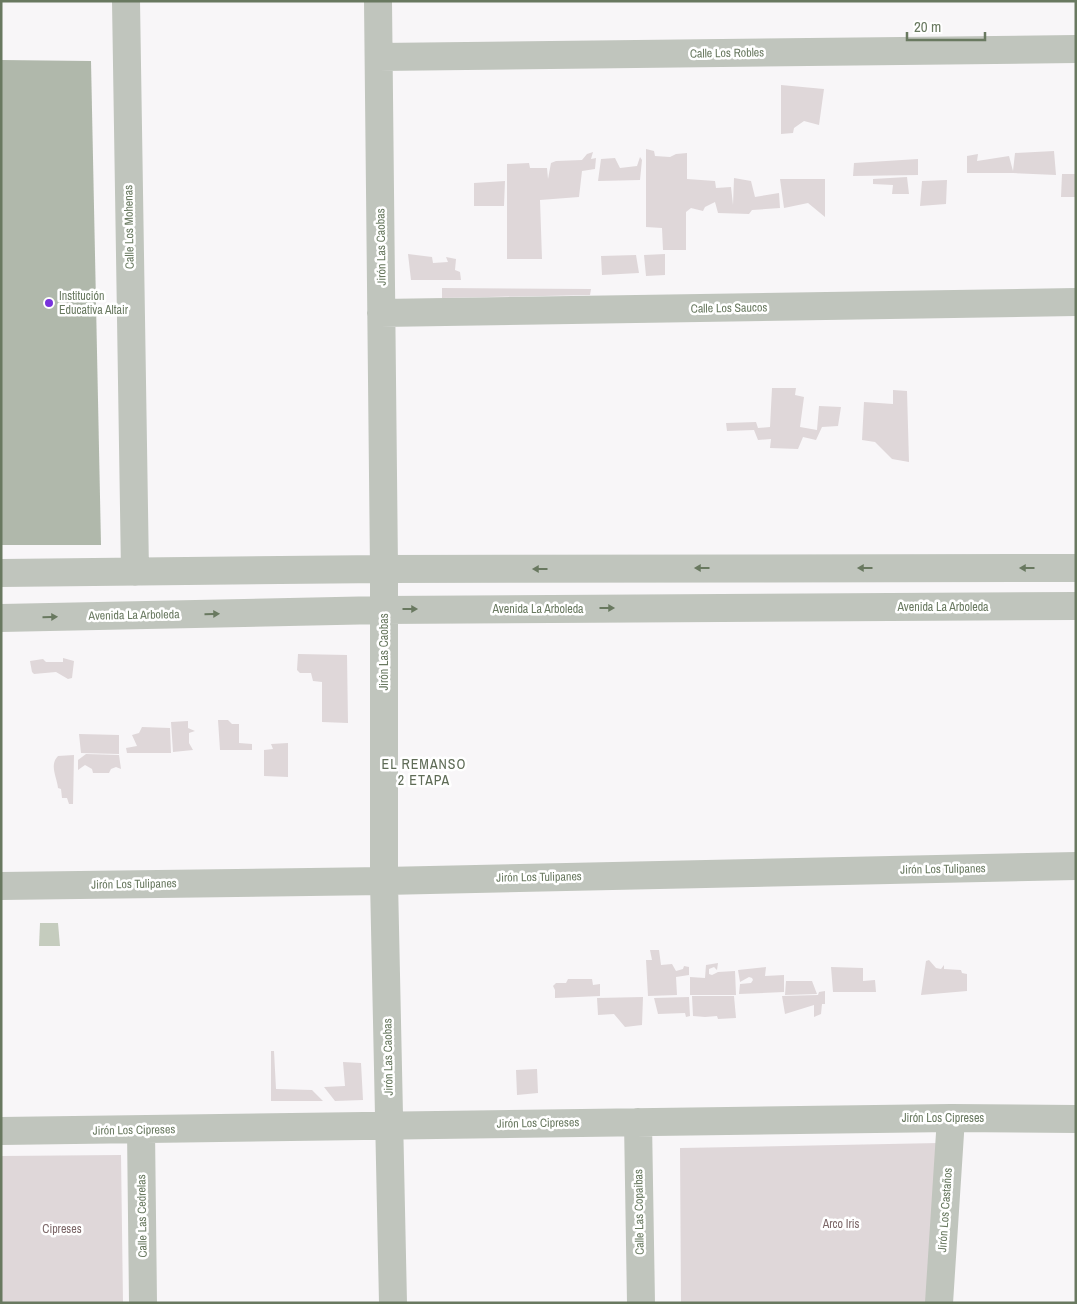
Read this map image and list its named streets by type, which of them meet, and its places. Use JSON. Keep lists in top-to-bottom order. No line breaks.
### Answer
{"streets":{"street":["Calle Los Robles","Calle Los Mohenas","Jirón Las Caobas","Calle Los Saucos","Avenida La Arboleda","Jirón Los Tulipanes","Jirón Los Cipreses","Jirón Los Castaños","Calle Las Copaibas","Calle Las Cedrelas"]},"crossings":[["Calle Los Robles","Jirón Las Caobas"],["Jirón Las Caobas","Calle Los Saucos"],["Jirón Las Caobas","Avenida La Arboleda"],["Jirón Las Caobas","Jirón Los Tulipanes"],["Jirón Las Caobas","Jirón Los Cipreses"],["Jirón Los Cipreses","Jirón Los Castaños"],["Jirón Los Cipreses","Calle Las Copaibas"],["Jirón Los Cipreses","Calle Las Cedrelas"]],"districts":["EL REMANSO 2 ETAPA"],"parks":["Arco Iris","Cipreses"],"places":["Institución Educativa Altair"],"scale_bar":"20 m"}
